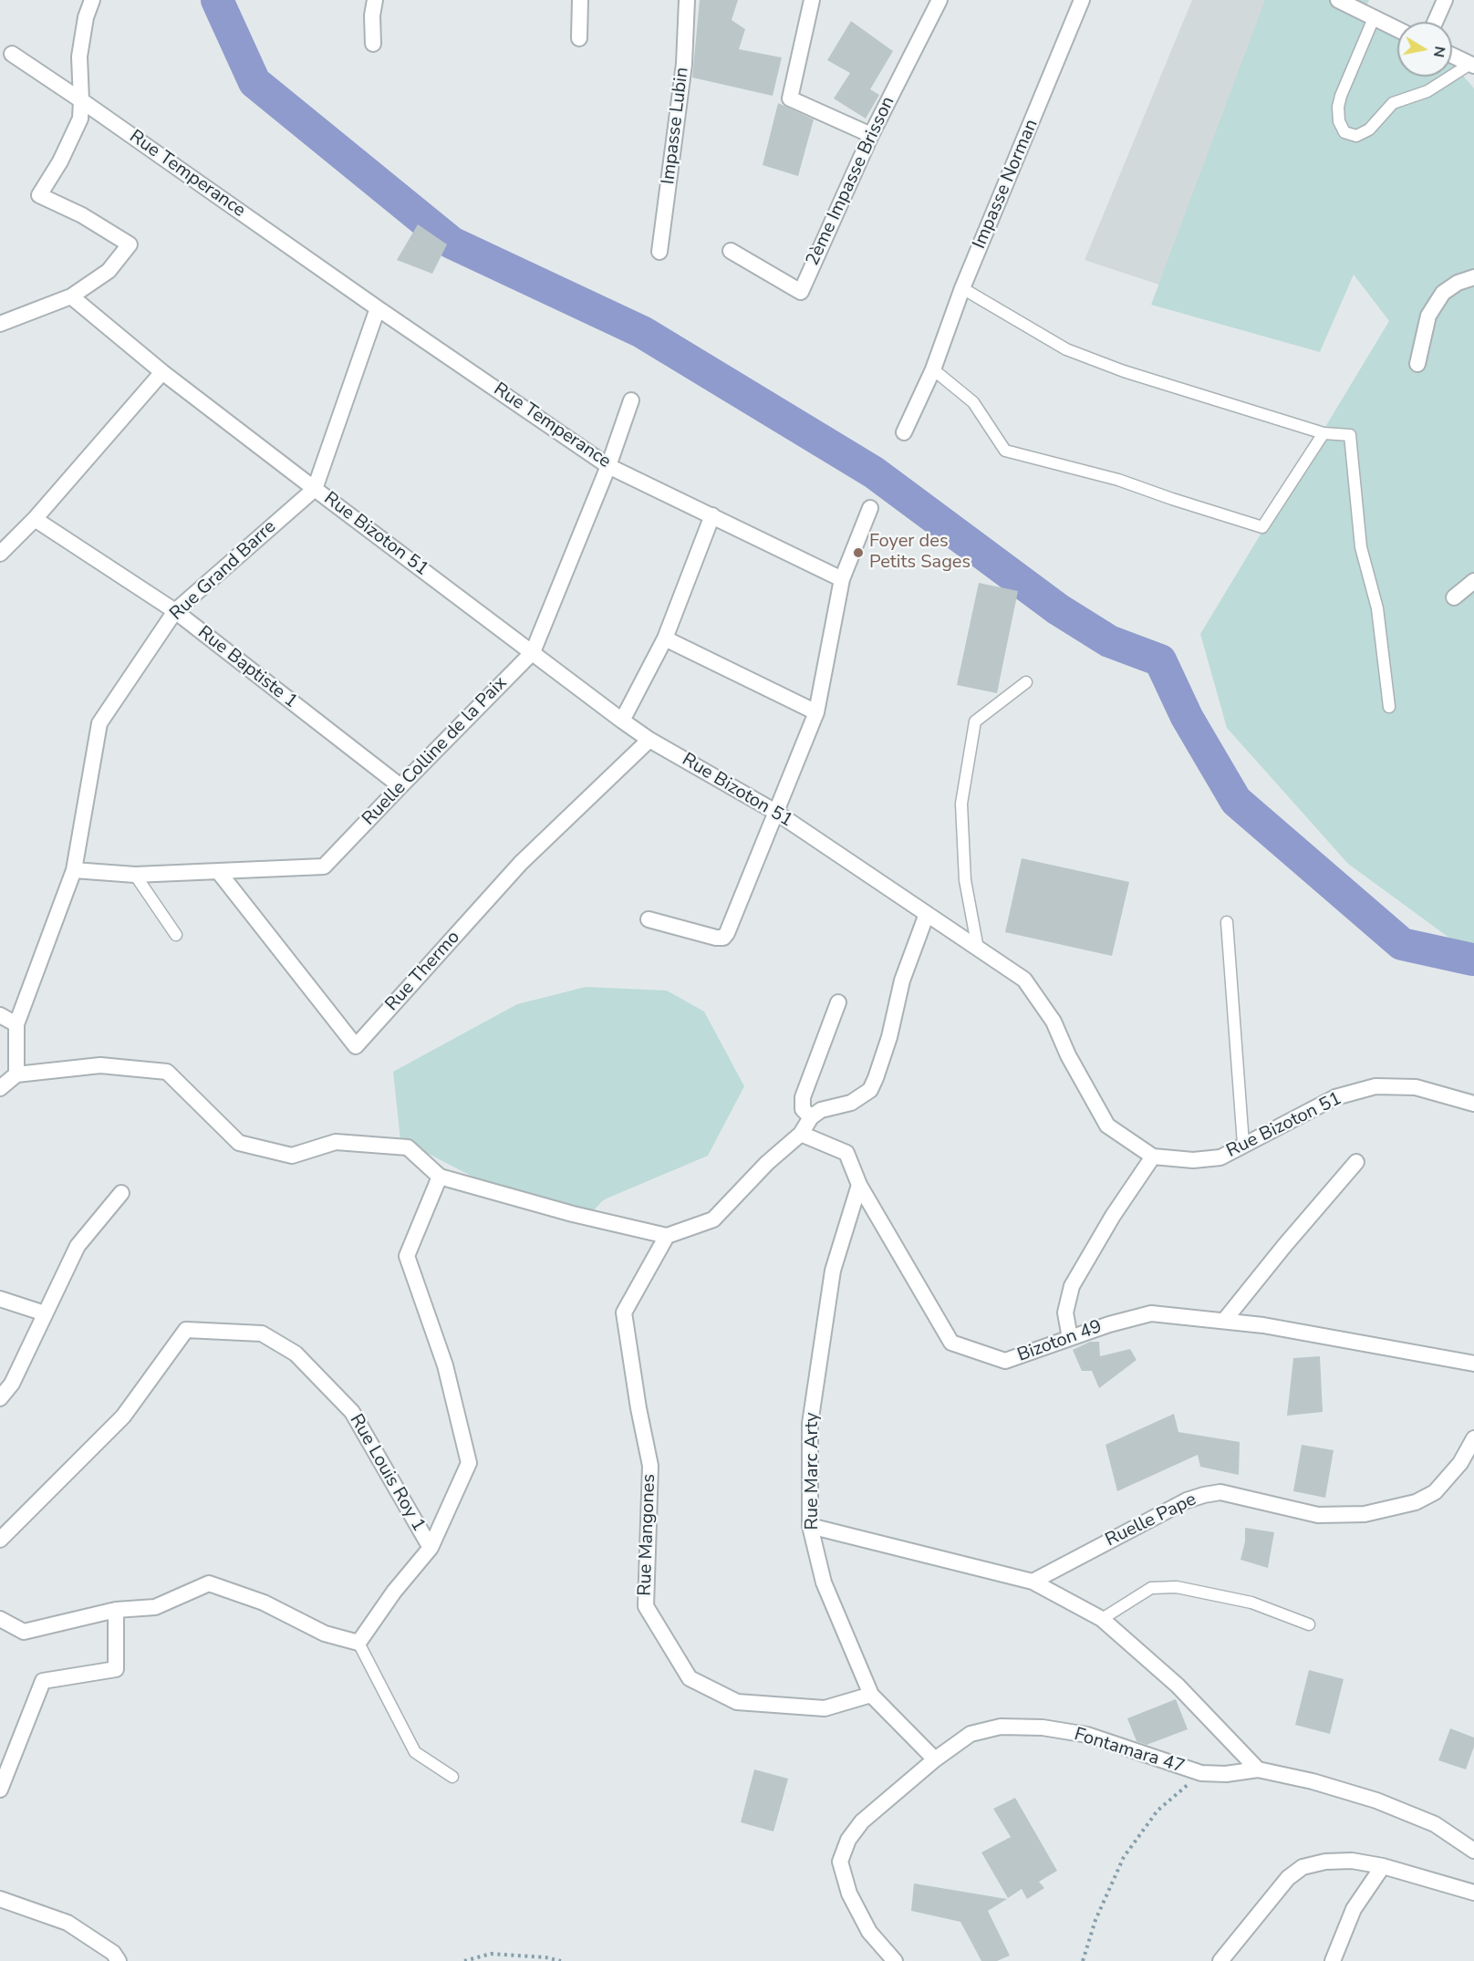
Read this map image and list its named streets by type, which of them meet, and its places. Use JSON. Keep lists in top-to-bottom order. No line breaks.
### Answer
{"streets":{"street":["Impasse Lubin","Rue Temperance","2ème Impasse Brisson","Impasse Norman","Rue Bizoton 51","Rue Grand Barre","Rue Baptiste 1","Ruelle Colline de la Paix","Rue Thermo","Bizoton 49","Rue Marc Arty","Rue Louis Roy 1","Ruelle Pape","Rue Mangones","Fontamara 47"]},"crossings":[["Rue Temperance","Rue Grand Barre"],["Rue Temperance","Ruelle Colline de la Paix"],["Rue Bizoton 51","Rue Grand Barre"],["Rue Bizoton 51","Ruelle Colline de la Paix"],["Rue Bizoton 51","Rue Thermo"],["Rue Grand Barre","Rue Baptiste 1"],["Rue Grand Barre","Ruelle Colline de la Paix"],["Rue Baptiste 1","Ruelle Colline de la Paix"],["Ruelle Colline de la Paix","Rue Thermo"],["Bizoton 49","Rue Marc Arty"],["Rue Marc Arty","Rue Mangones"],["Rue Marc Arty","Fontamara 47"]],"places":["Foyer des Petits Sages"],"north":"right"}
